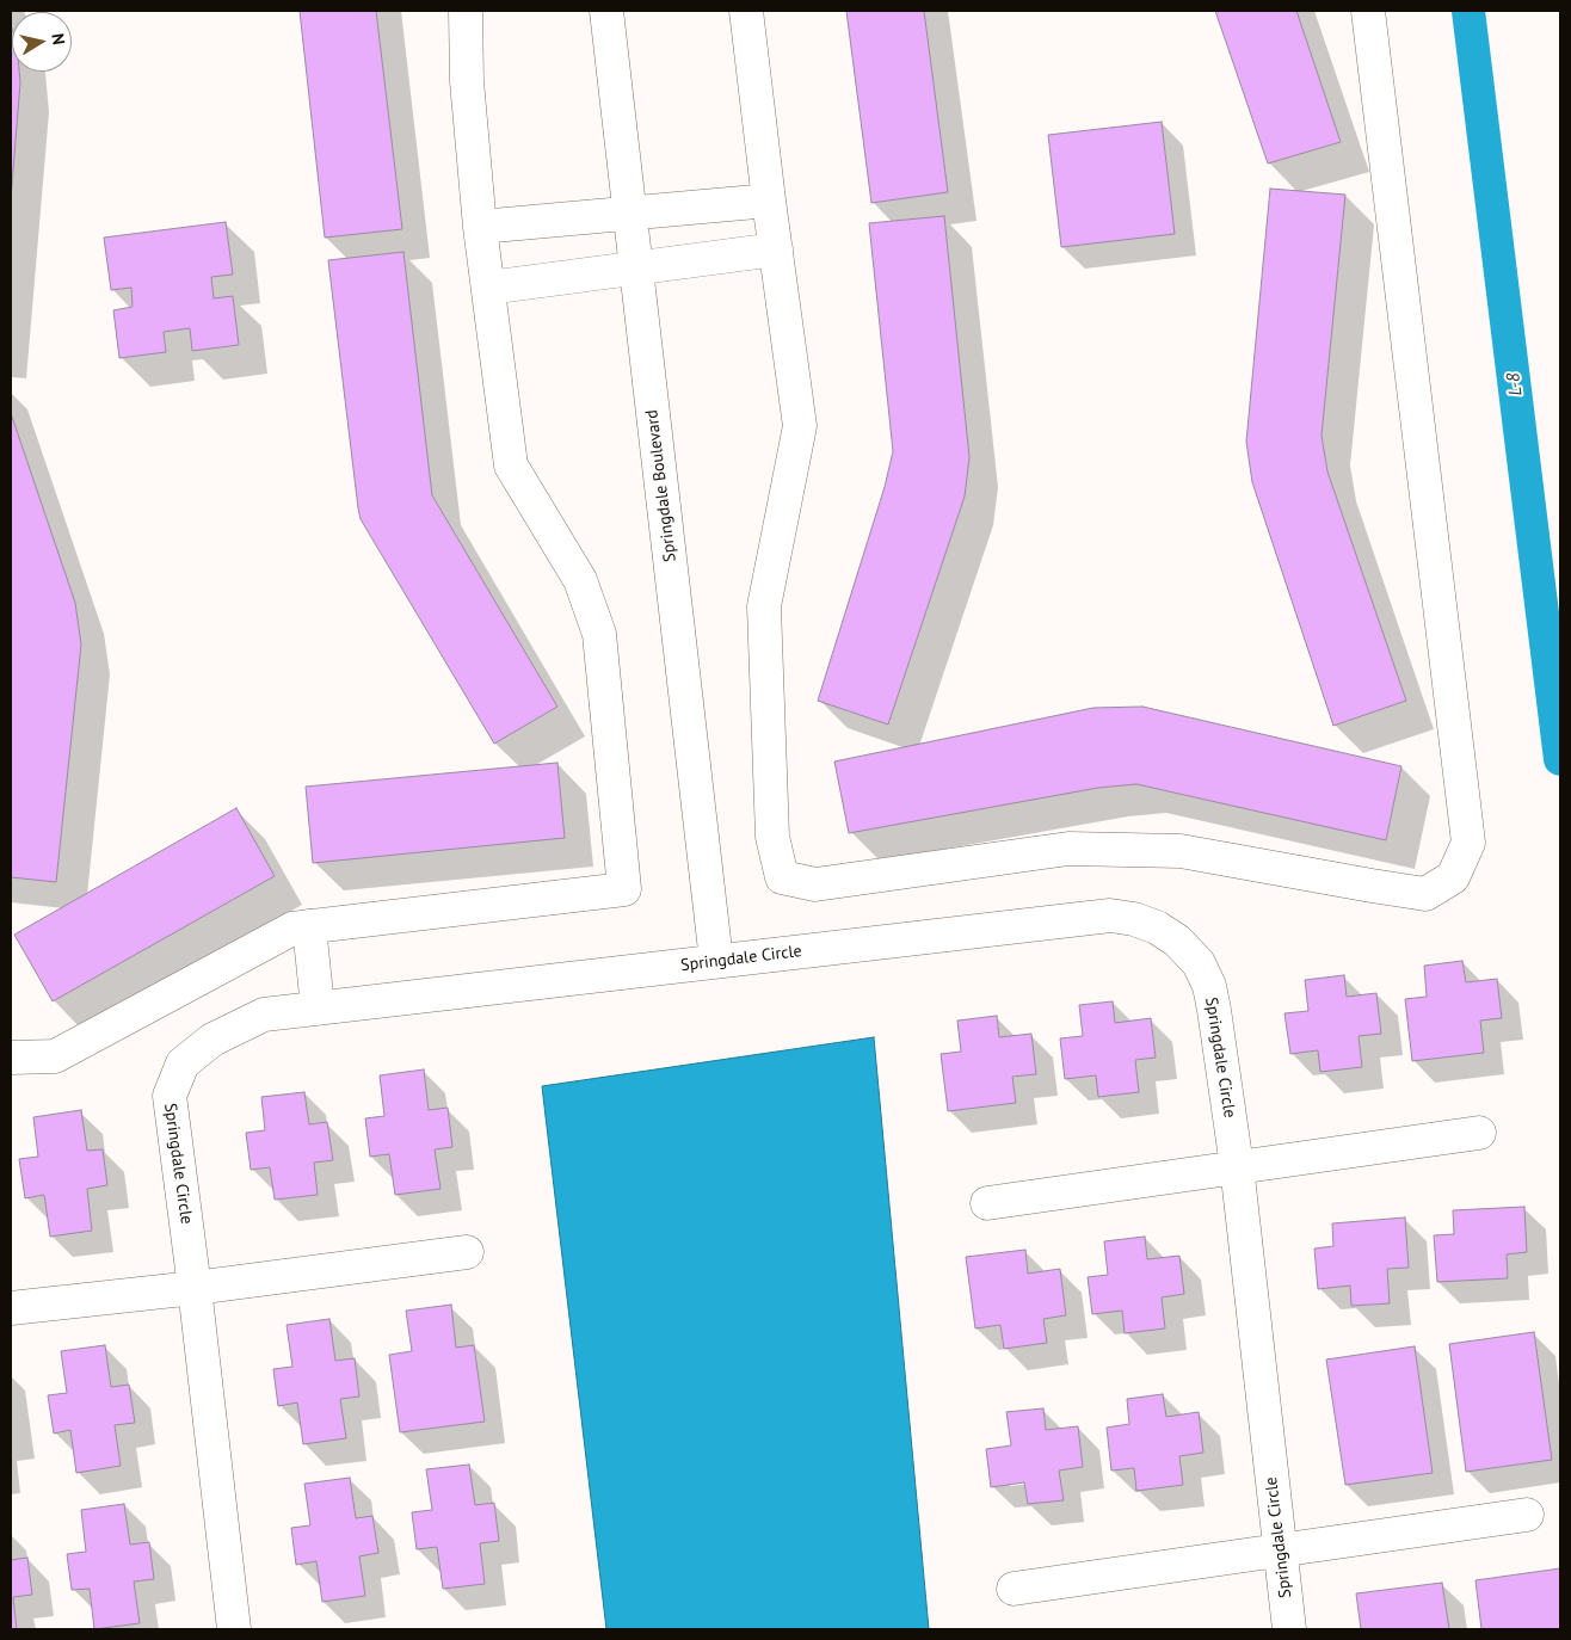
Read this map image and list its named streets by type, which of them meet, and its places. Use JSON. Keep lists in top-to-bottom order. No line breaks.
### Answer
{"streets":{"street":["Springdale Boulevard","Springdale Circle"]},"crossings":[["Springdale Boulevard","Springdale Circle"]],"water":["L-8"],"north":"right"}
